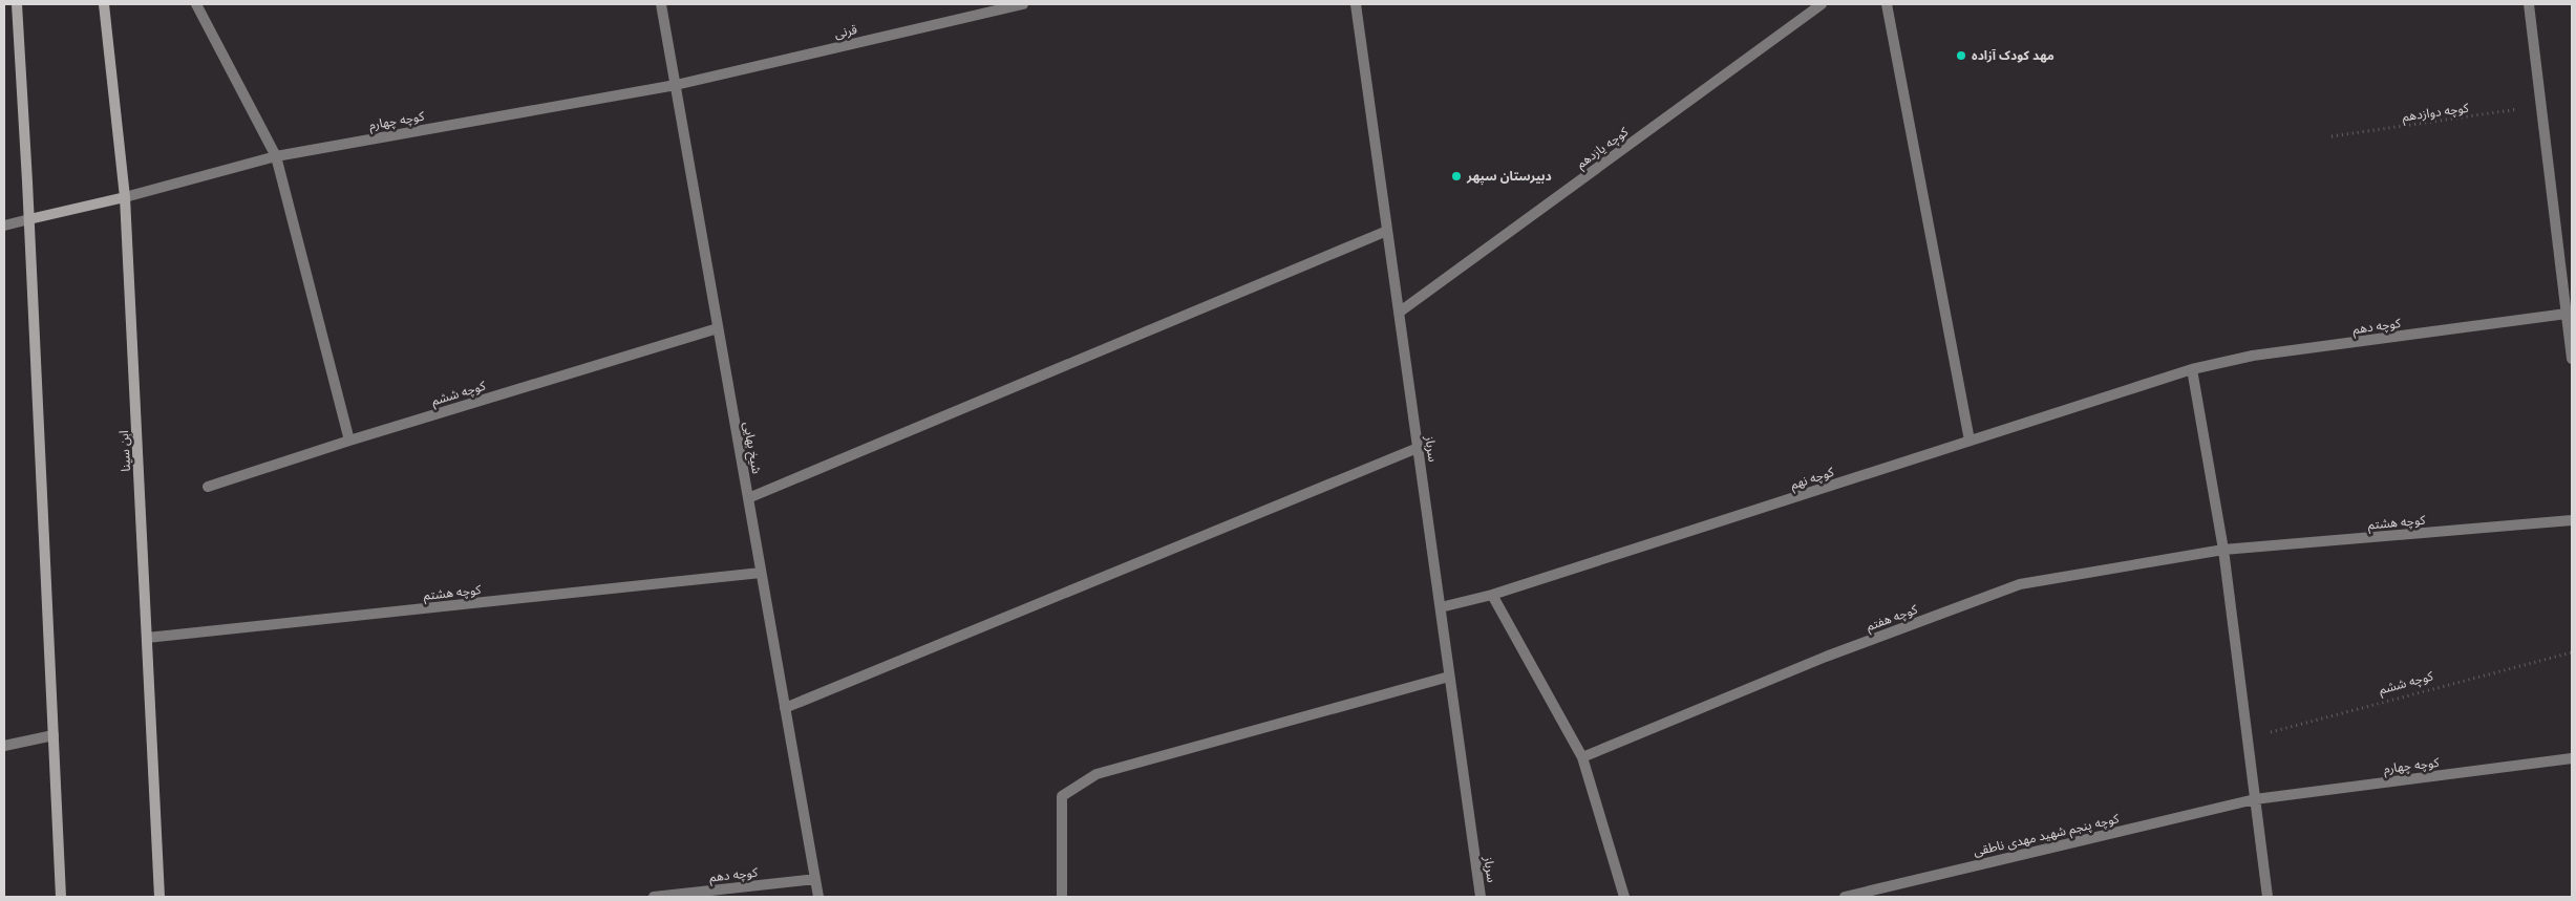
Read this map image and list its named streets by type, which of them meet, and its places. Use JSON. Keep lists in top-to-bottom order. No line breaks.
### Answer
{"streets":{"street":["قرنی","کوچه چهارم","کوچه یازدهم","کوچه دهم","کوچه ششم","شیخ بهایی","سرباز","ابن سینا","کوچه نهم","کوچه هشتم","کوچه هفتم","کوچه پنجم شهید مهدی ناطقی"],"path":["کوچه دوازدهم"]},"crossings":[["قرنی","کوچه چهارم"],["قرنی","شیخ بهایی"],["کوچه چهارم","شیخ بهایی"],["کوچه چهارم","ابن سینا"],["کوچه چهارم","کوچه پنجم شهید مهدی ناطقی"],["کوچه یازدهم","سرباز"],["کوچه دهم","شیخ بهایی"],["کوچه دهم","کوچه نهم"],["کوچه ششم","شیخ بهایی"],["شیخ بهایی","کوچه هشتم"],["سرباز","کوچه نهم"],["ابن سینا","کوچه هشتم"],["کوچه هشتم","کوچه هفتم"]],"places":["مهد کودک آزاده","دبیرستان سپهر"]}
